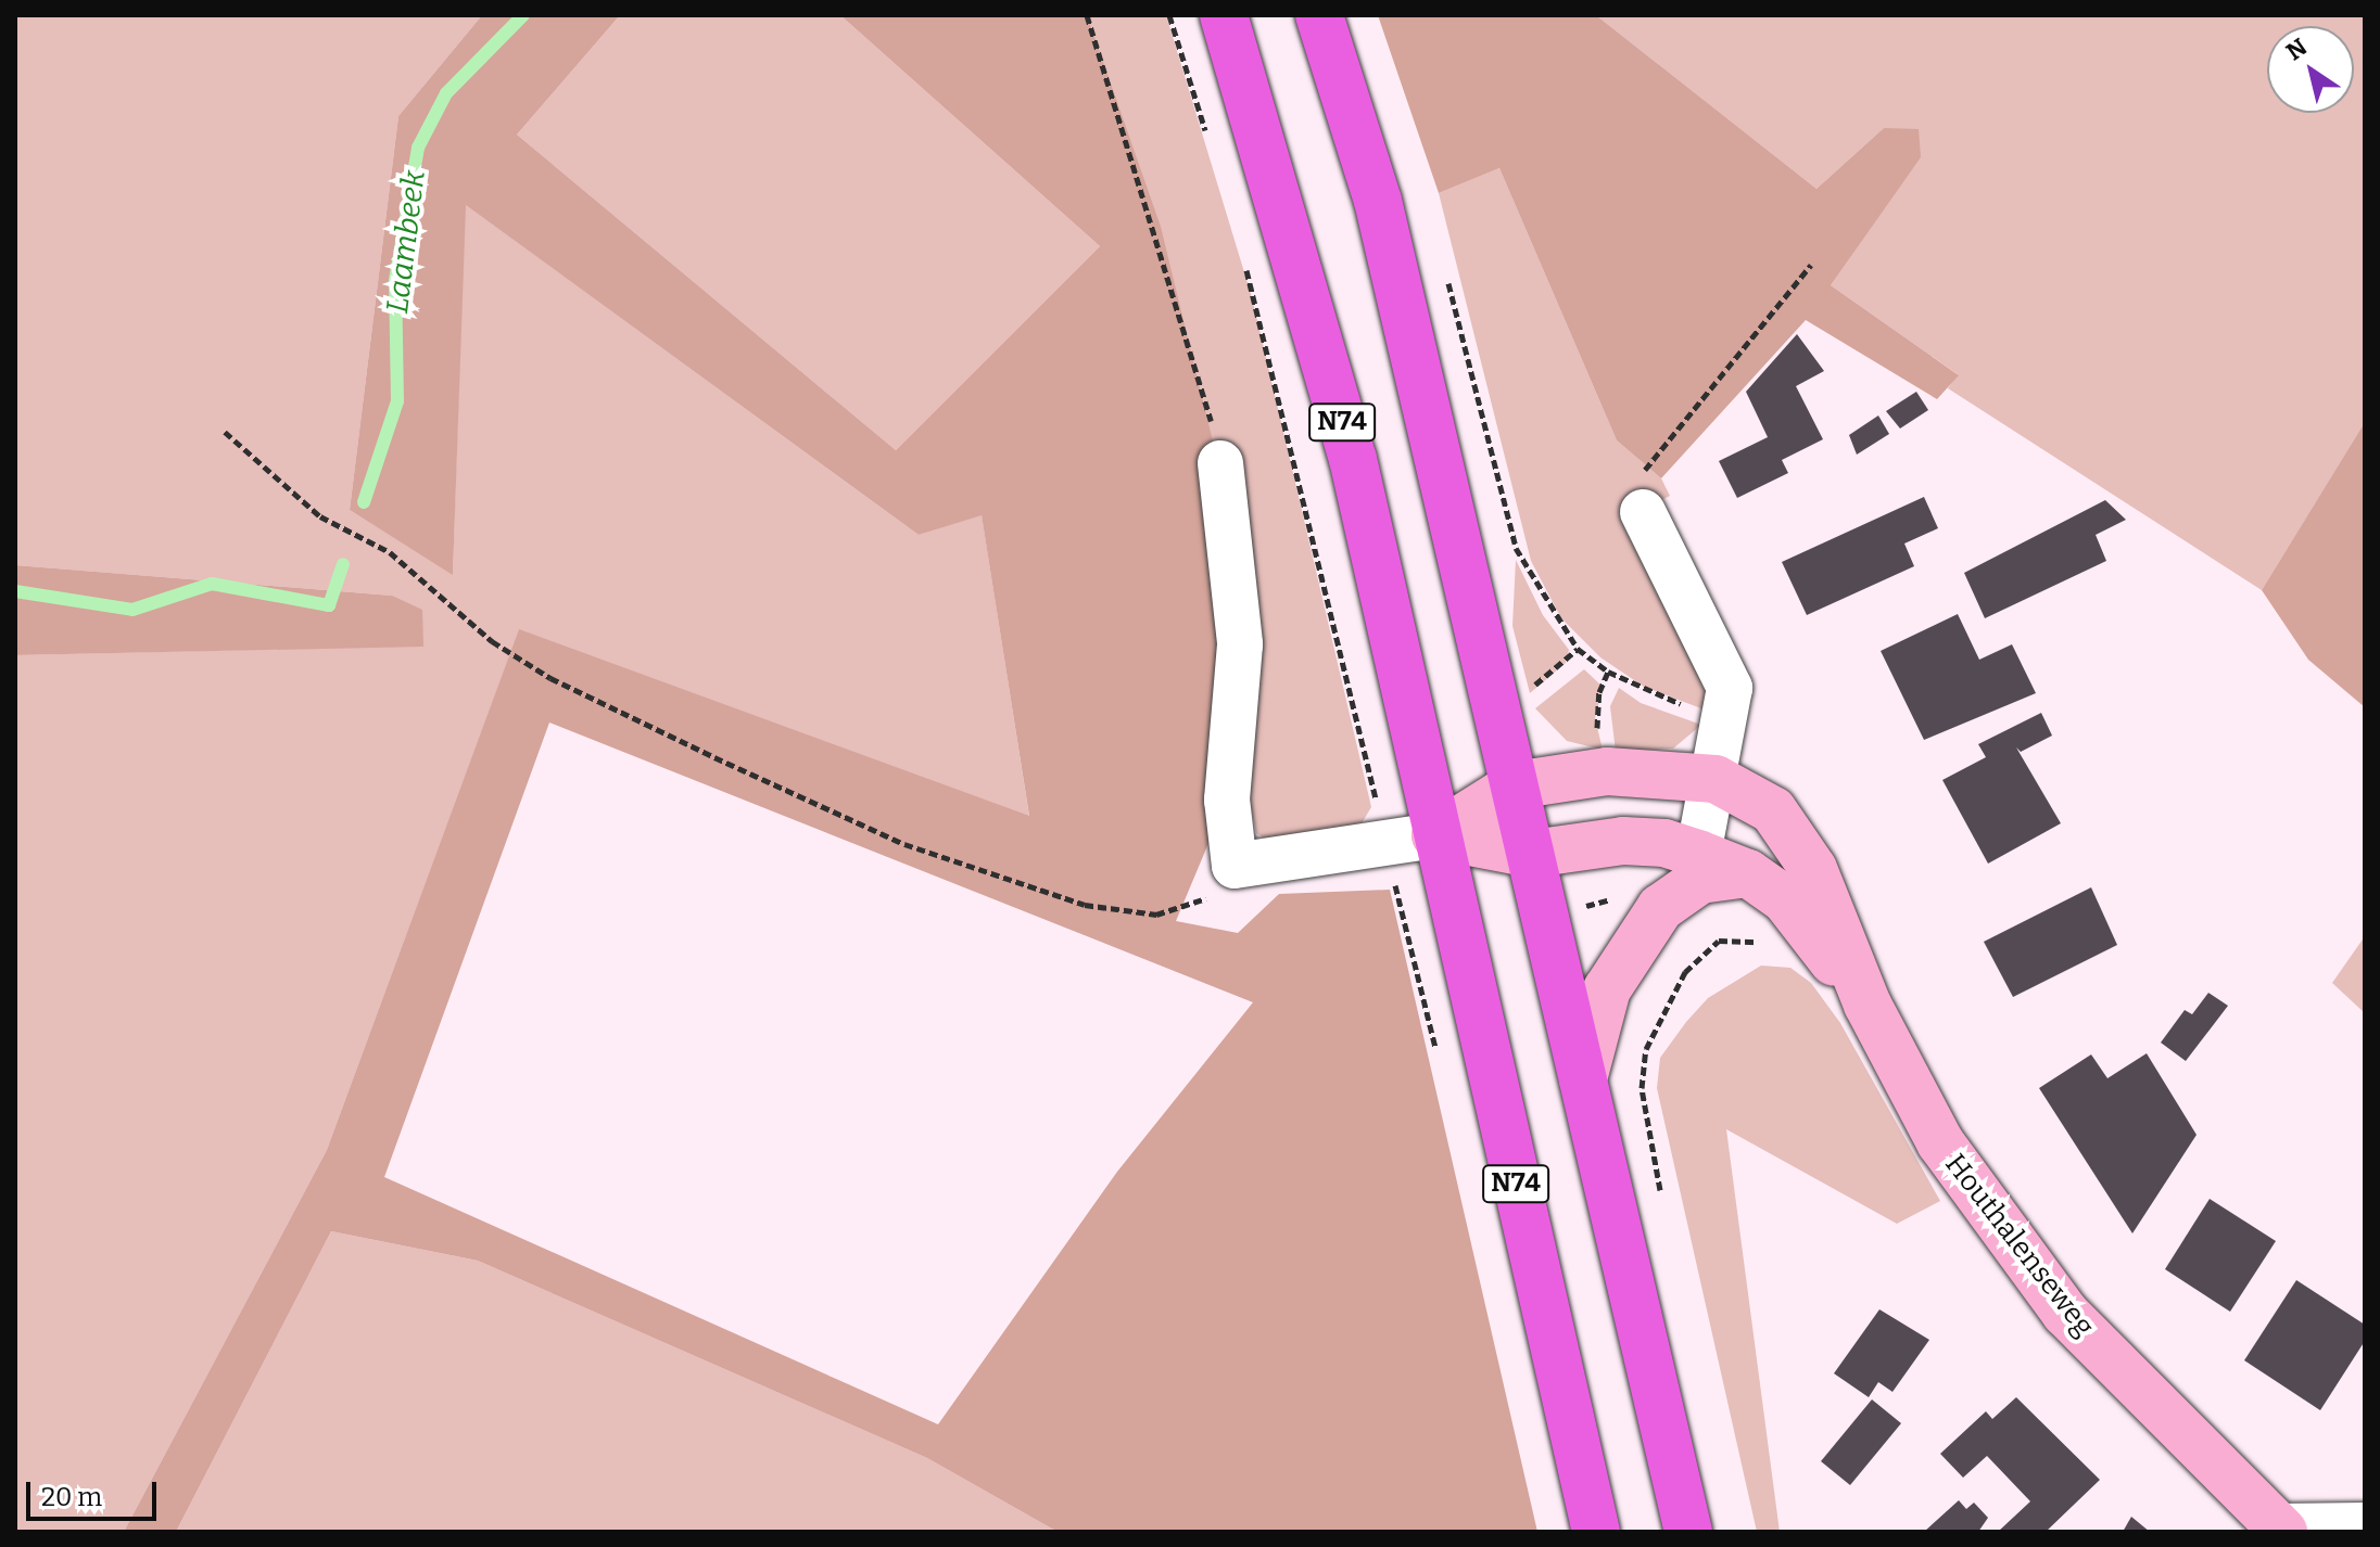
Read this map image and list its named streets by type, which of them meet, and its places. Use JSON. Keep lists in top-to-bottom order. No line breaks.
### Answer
{"streets":{"highway":["N74"],"street":["Houthalenseweg"]},"crossings":[["N74","Houthalenseweg"]],"water":["Laambeek"],"scale_bar":"20 m","north":"top left"}
